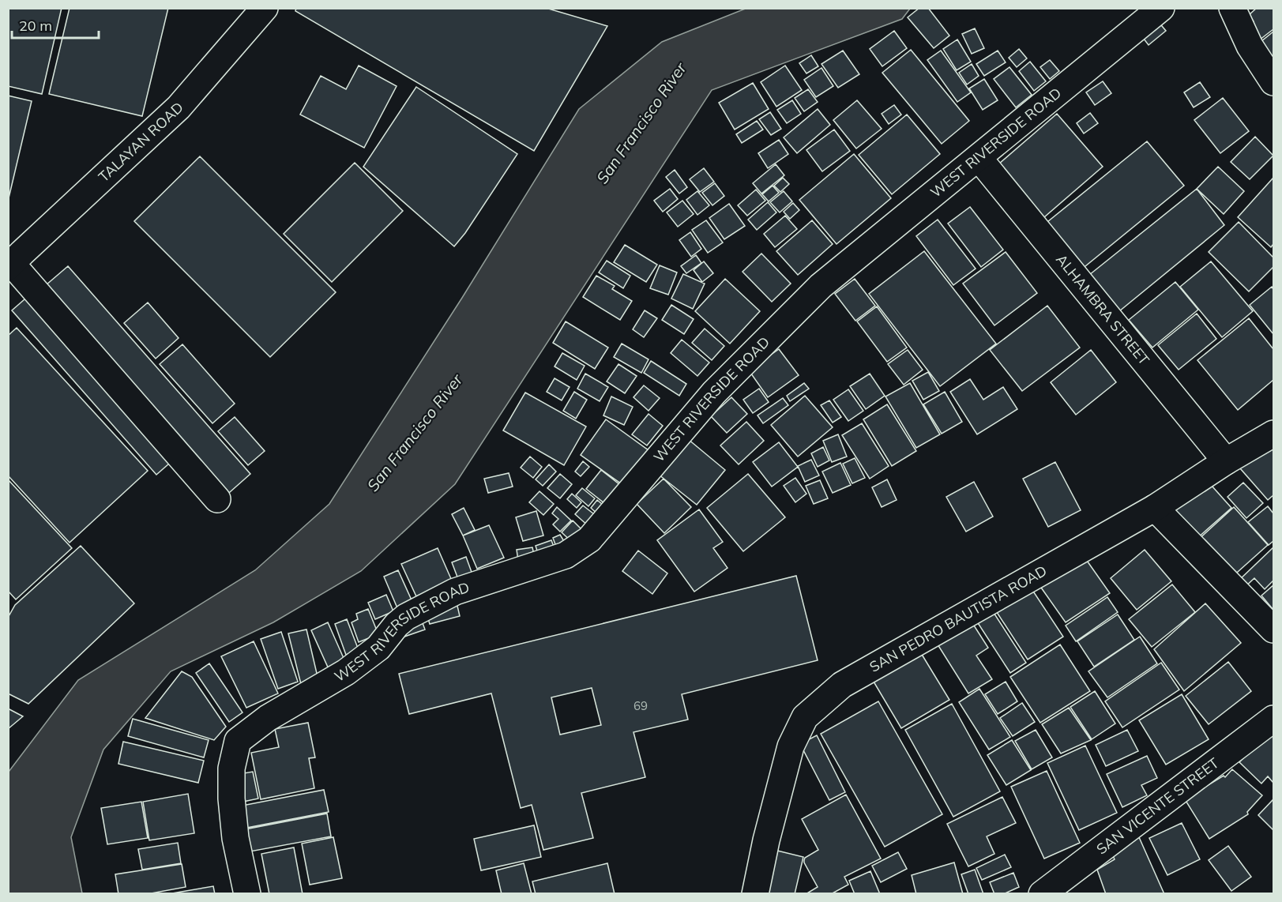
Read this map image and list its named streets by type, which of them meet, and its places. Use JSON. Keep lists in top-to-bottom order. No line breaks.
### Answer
{"streets":{"street":["TALAYAN ROAD","WEST RIVERSIDE ROAD","ALHAMBRA STREET","SAN PEDRO BAUTISTA ROAD","SAN VICENTE STREET"]},"crossings":[["WEST RIVERSIDE ROAD","ALHAMBRA STREET"],["ALHAMBRA STREET","SAN PEDRO BAUTISTA ROAD"]],"water":["San Francisco River"],"house_numbers":["69"],"scale_bar":"20 m"}
